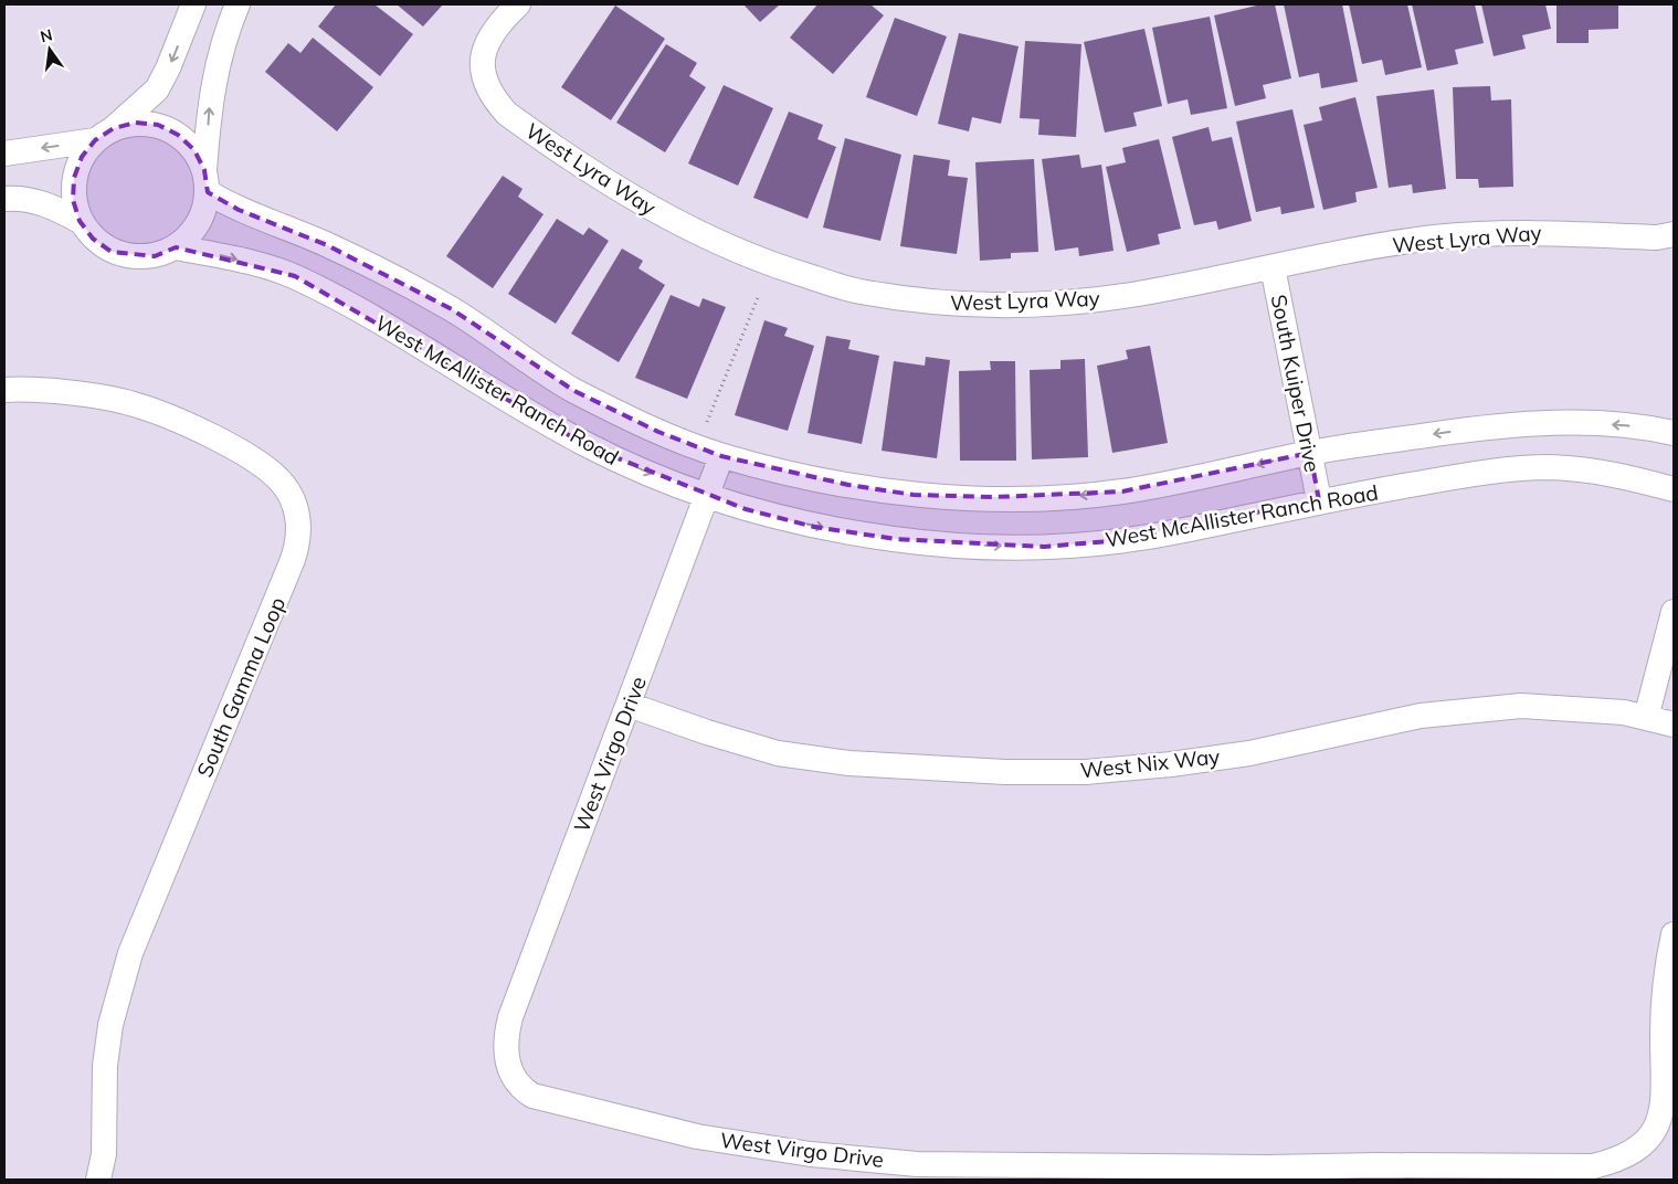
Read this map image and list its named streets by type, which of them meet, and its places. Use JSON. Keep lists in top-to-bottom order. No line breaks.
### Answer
{"streets":{"street":["West Lyra Way","South Kuiper Drive","West McAllister Ranch Road","South Gamma Loop","West Virgo Drive","West Nix Way"]},"crossings":[["West Lyra Way","South Kuiper Drive"],["South Kuiper Drive","West McAllister Ranch Road"],["West McAllister Ranch Road","West Virgo Drive"],["West Virgo Drive","West Nix Way"]],"north":"top"}
